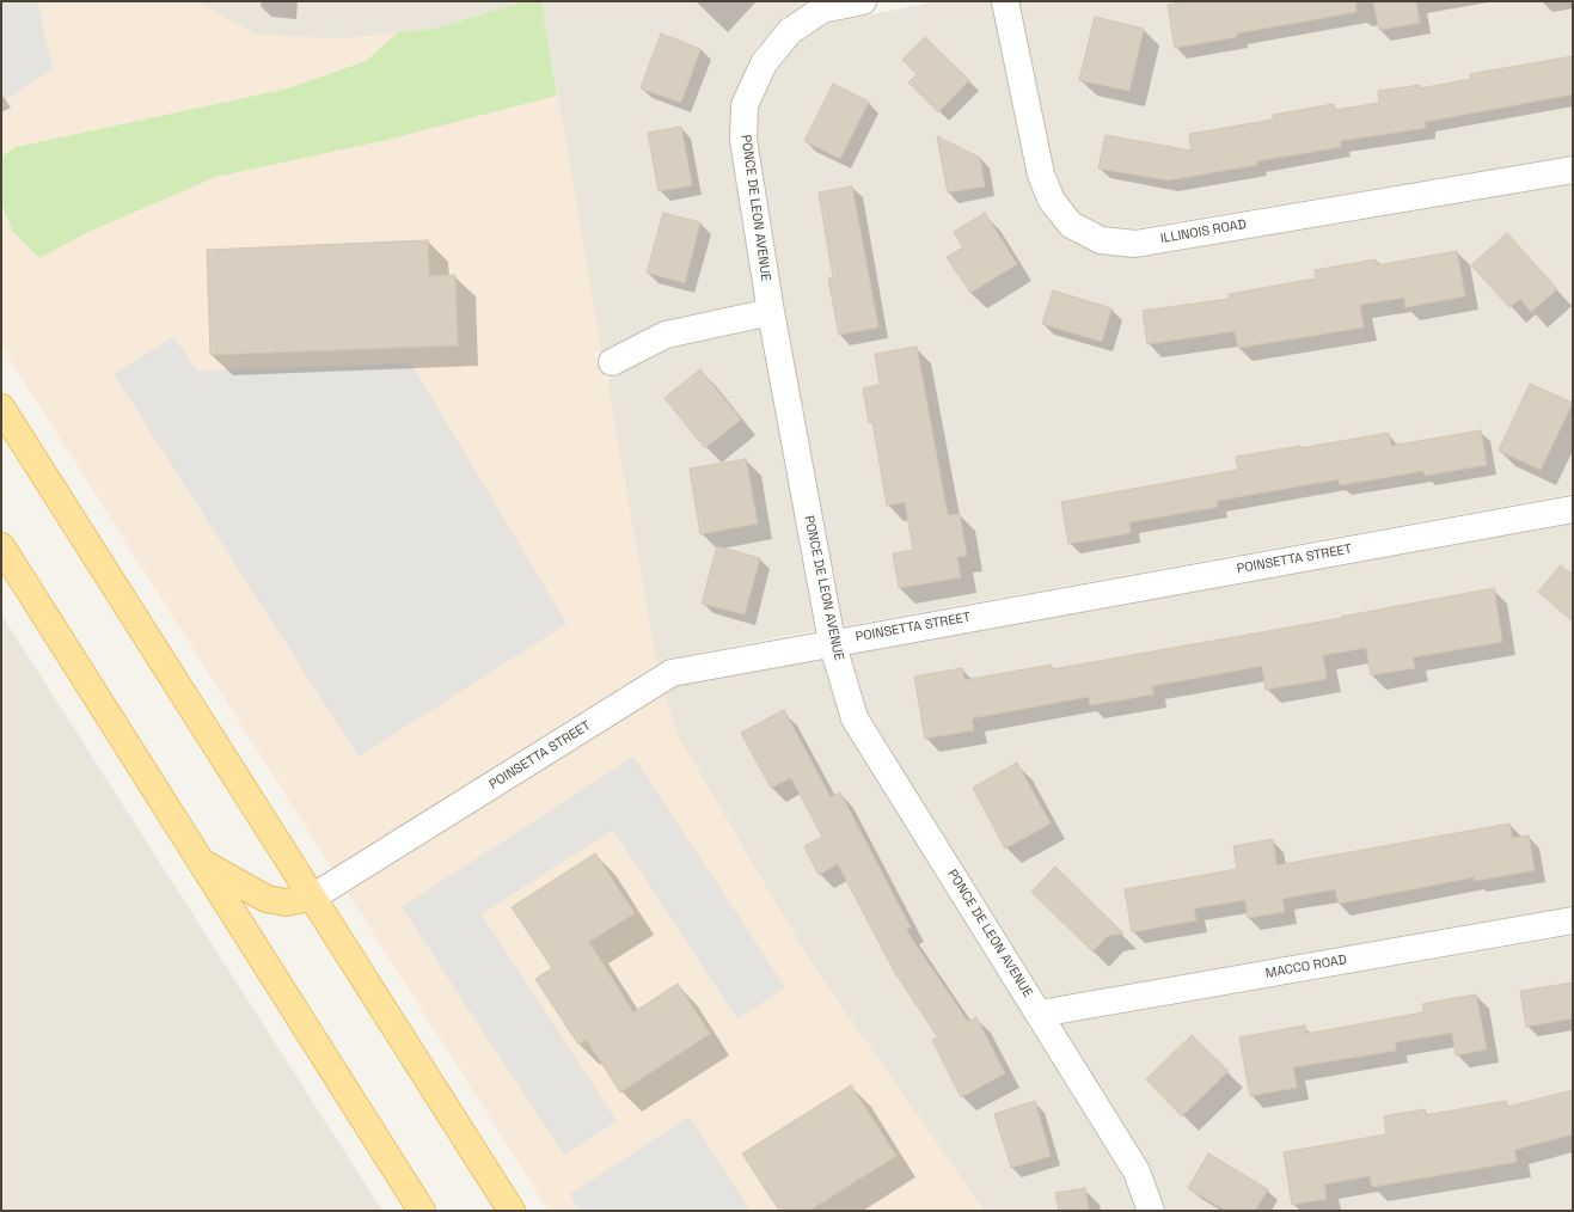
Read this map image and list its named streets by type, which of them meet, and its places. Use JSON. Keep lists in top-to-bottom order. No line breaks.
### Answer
{"streets":{"street":["PONCE DE LEON AVENUE","ILLINOIS ROAD","POINSETTA STREET","MACCO ROAD"]},"crossings":[["PONCE DE LEON AVENUE","POINSETTA STREET"],["PONCE DE LEON AVENUE","MACCO ROAD"]]}
